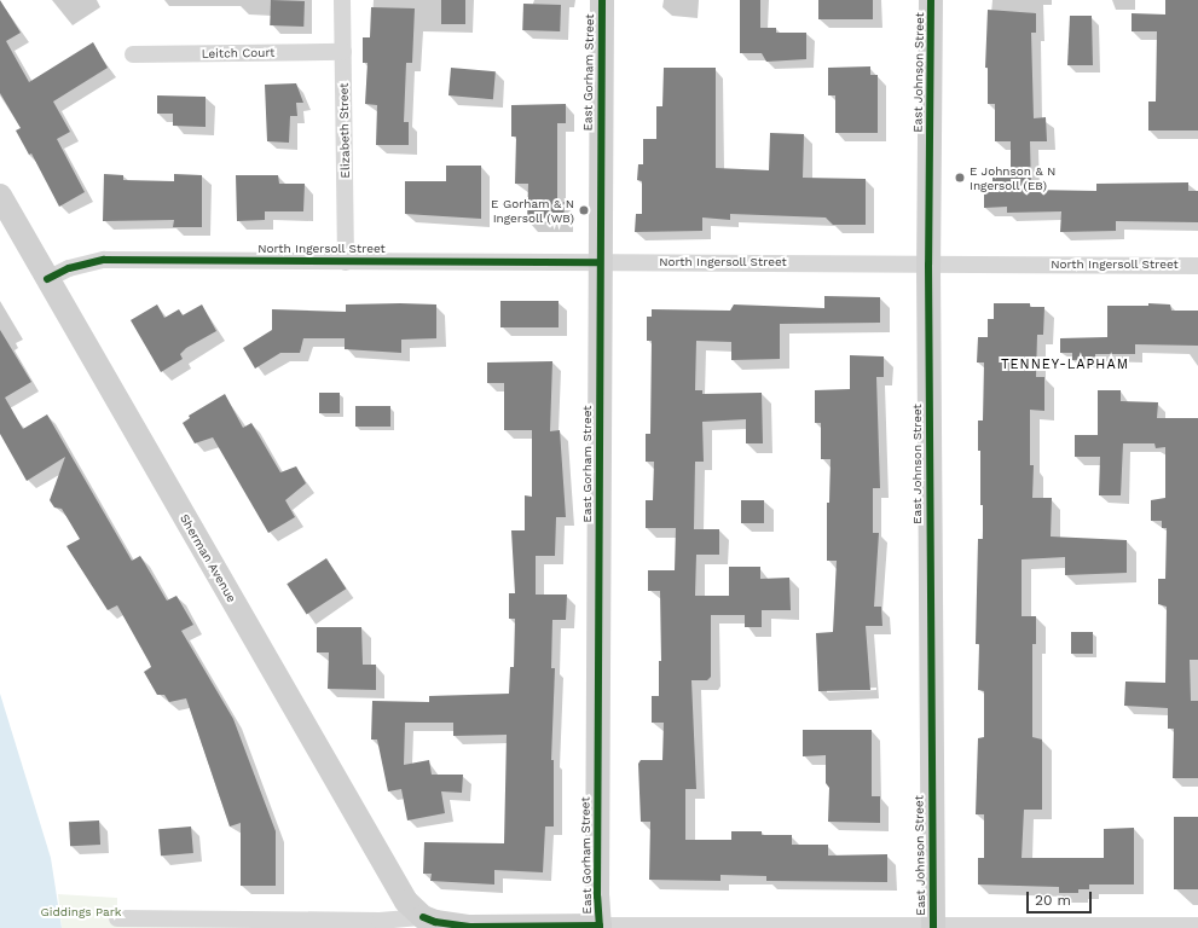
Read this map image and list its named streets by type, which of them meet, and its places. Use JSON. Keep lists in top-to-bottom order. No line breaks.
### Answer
{"streets":{"main road":["East Gorham Street","East Johnson Street","Sherman Avenue"],"street":["Leitch Court","Elizabeth Street","North Ingersoll Street"]},"crossings":[["Leitch Court","Elizabeth Street"],["East Gorham Street","North Ingersoll Street"],["East Johnson Street","North Ingersoll Street"],["Elizabeth Street","North Ingersoll Street"],["North Ingersoll Street","Sherman Avenue"]],"districts":["TENNEY-LAPHAM"],"parks":["Giddings Park"],"places":["E Johnson & N Ingersoll (EB)","E Gorham & N Ingersoll (WB)"],"scale_bar":"20 m"}
